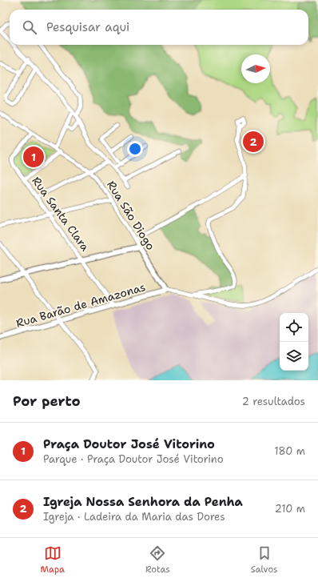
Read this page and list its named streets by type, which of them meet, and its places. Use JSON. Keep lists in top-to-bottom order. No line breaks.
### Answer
{"streets":{"street":["Rua Santa Clara","Rua São Diogo","Rua Barão de Amazonas"]},"crossings":[["Rua Santa Clara","Rua São Diogo"],["Rua Santa Clara","Rua Barão de Amazonas"],["Rua São Diogo","Rua Barão de Amazonas"]],"north":"right","page":{"search":"Pesquisar aqui","pins":["2","1"],"heading":["Por perto","2 resultados"],"list":[{"mark":"1","name":"Praça Doutor José Vitorino","note":"Parque · Praça Doutor José Vitorino","value":"180 m"},{"mark":"2","name":"Igreja Nossa Senhora da Penha","note":"Igreja · Ladeira da Maria das Dores","value":"210 m"}],"nav":["Mapa","Rotas","Salvos"]}}
